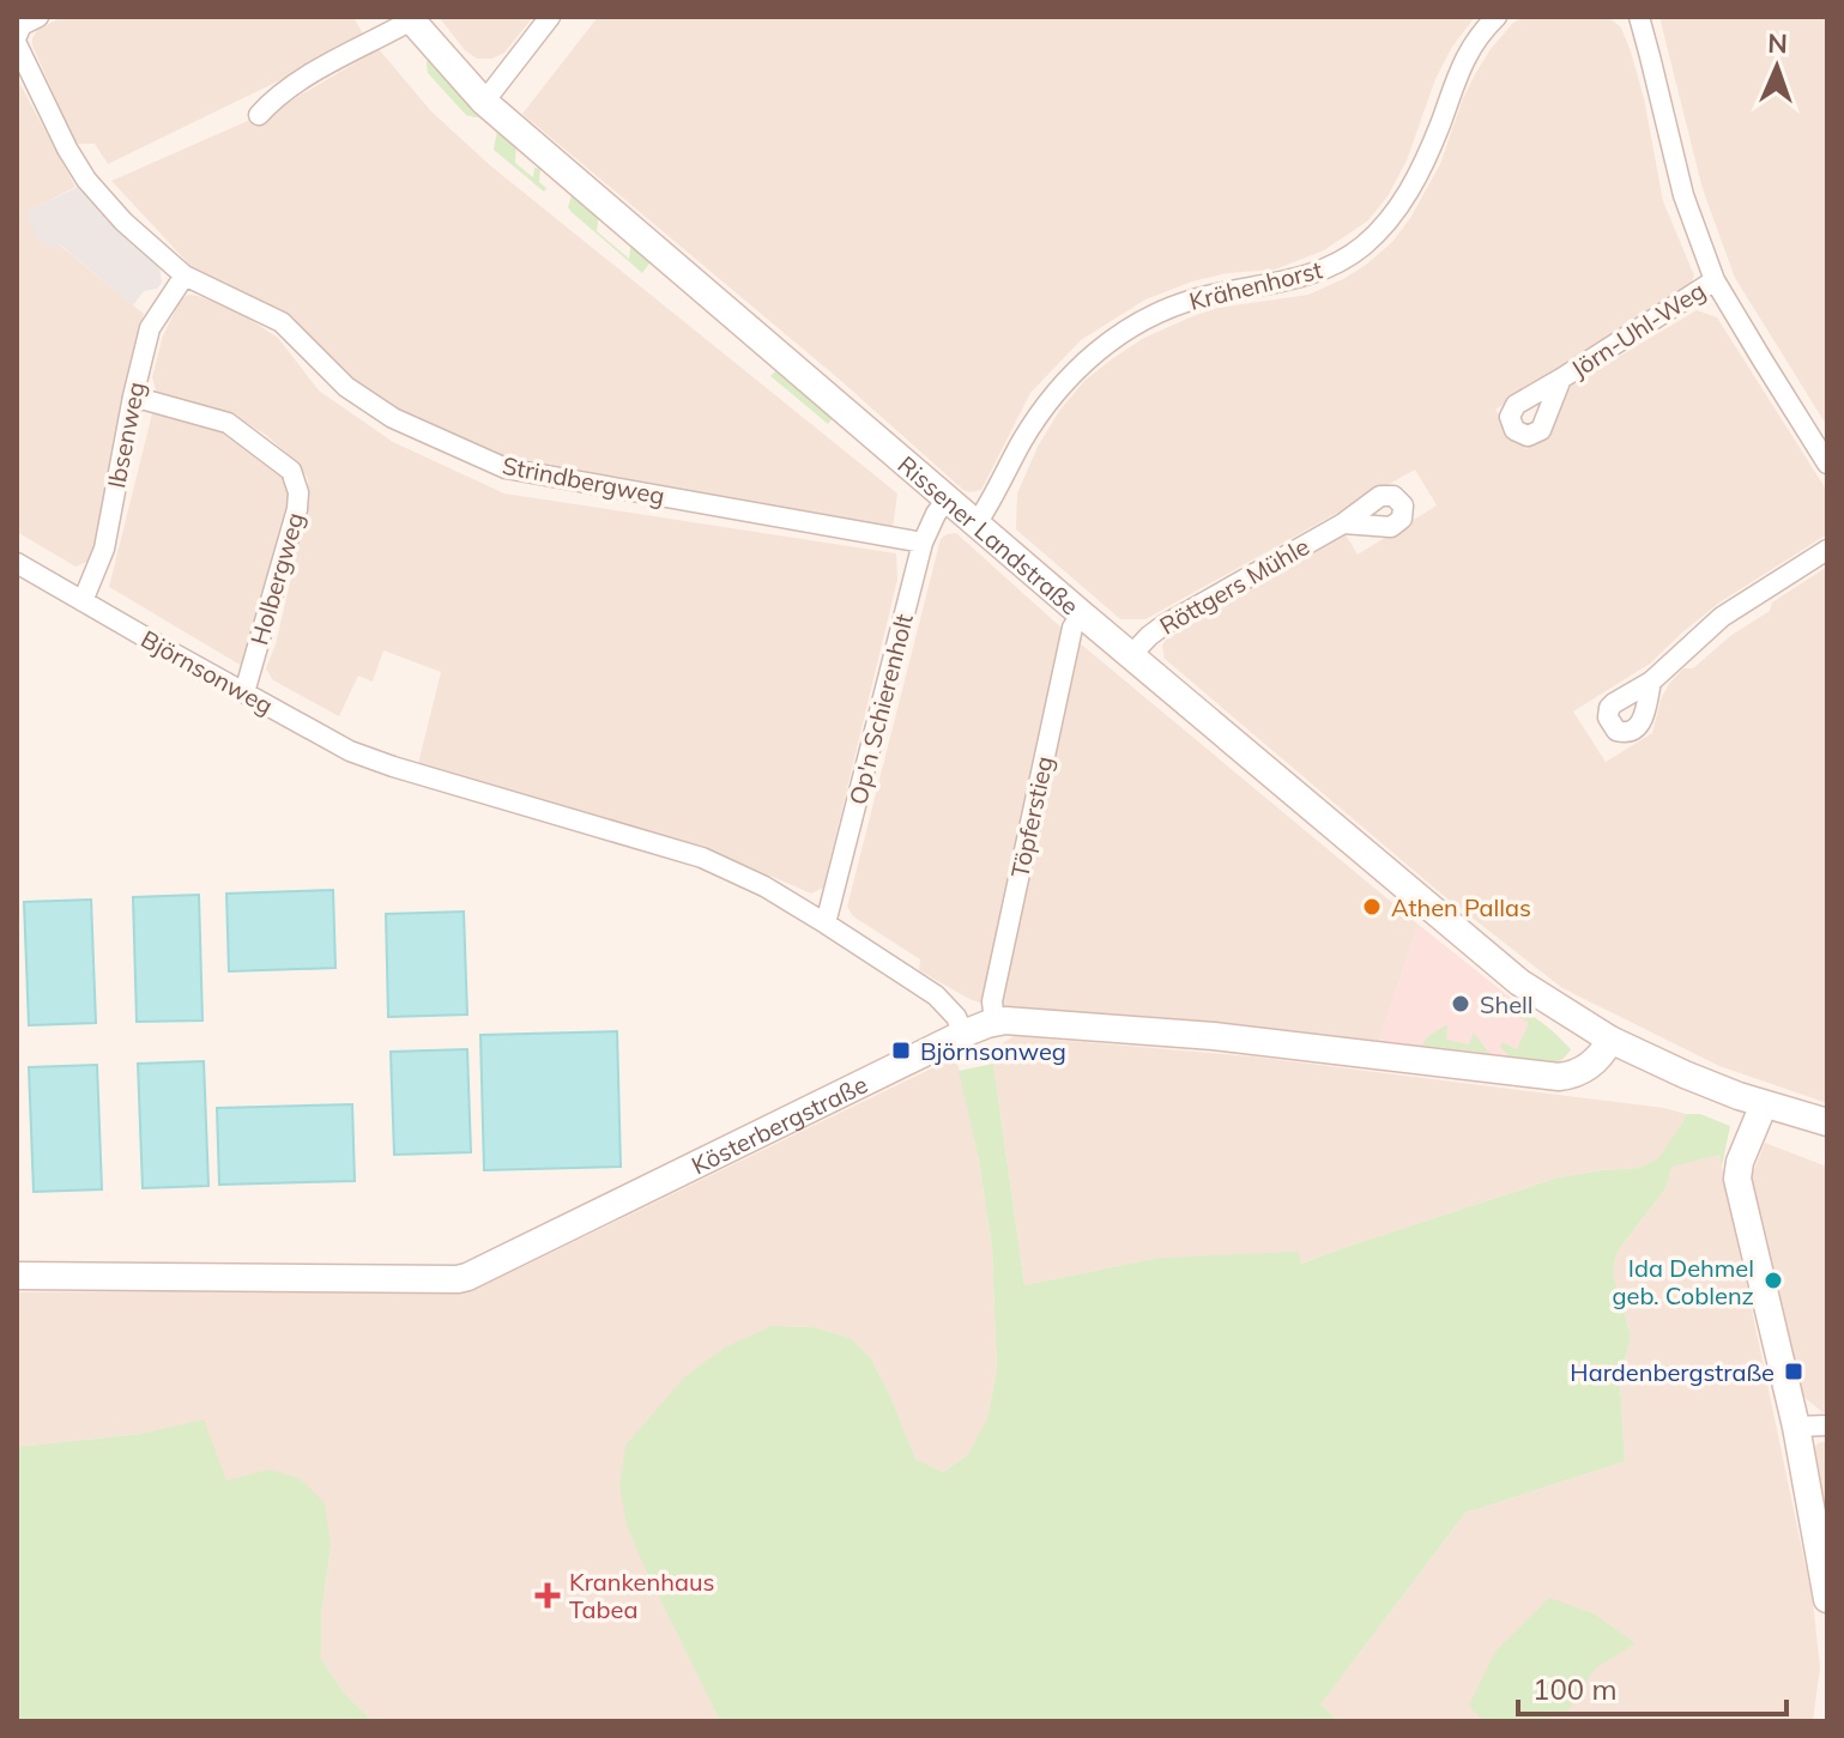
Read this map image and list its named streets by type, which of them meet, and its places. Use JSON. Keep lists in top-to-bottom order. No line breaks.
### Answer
{"streets":{"street":["Krähenhorst","Jörn-Uhl-Weg","Ibsenweg","Strindbergweg","Rissener Landstraße","Holbergweg","Röttgers Mühle","Björnsonweg","Op'n Schierenholt","Töpferstieg","Kösterbergstraße"]},"crossings":[["Krähenhorst","Rissener Landstraße"],["Ibsenweg","Strindbergweg"],["Ibsenweg","Holbergweg"],["Ibsenweg","Björnsonweg"],["Strindbergweg","Op'n Schierenholt"],["Rissener Landstraße","Röttgers Mühle"],["Rissener Landstraße","Op'n Schierenholt"],["Rissener Landstraße","Töpferstieg"],["Rissener Landstraße","Kösterbergstraße"],["Holbergweg","Björnsonweg"],["Björnsonweg","Op'n Schierenholt"],["Björnsonweg","Kösterbergstraße"],["Töpferstieg","Kösterbergstraße"]],"places":{"other":["Athen Pallas","Shell","Ida Dehmel geb. Coblenz"],"transit":["Björnsonweg","Hardenbergstraße"],"health":["Krankenhaus Tabea"]},"scale_bar":"100 m","north":"top"}
